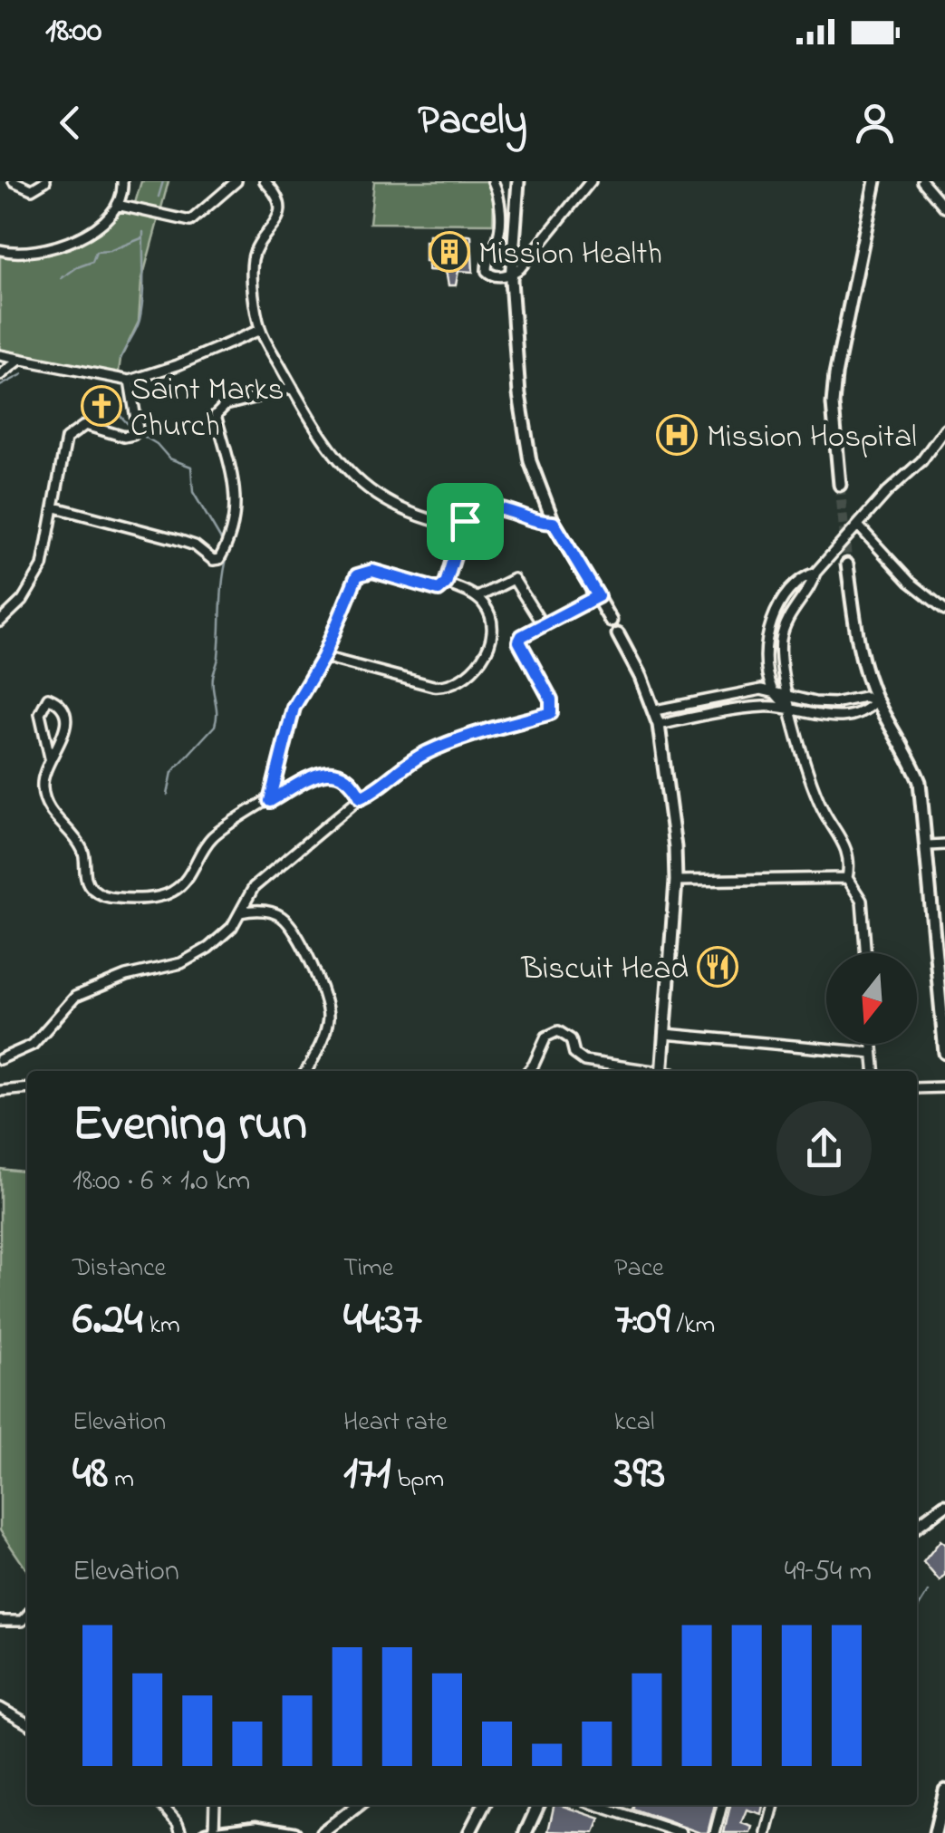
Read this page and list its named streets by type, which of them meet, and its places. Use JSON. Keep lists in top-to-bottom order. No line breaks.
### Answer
{"places":{"building":["Mission Health"],"church":["Saint Marks Church"],"hospital":["Mission Hospital"],"restaurant":["Biscuit Head"]},"north":"bottom","page":{"status":"18:00","header":"Pacely","heading":["Evening run","18:00 · 6 × 1.0 km"],"stats":[["Distance","6.24 km"],["Time","44:37"],["Pace","7:09 /km"],["Elevation","48 m"],["Heart rate","171 bpm"],["kcal","393"]],"chart":["Elevation","49–54 m"]}}
